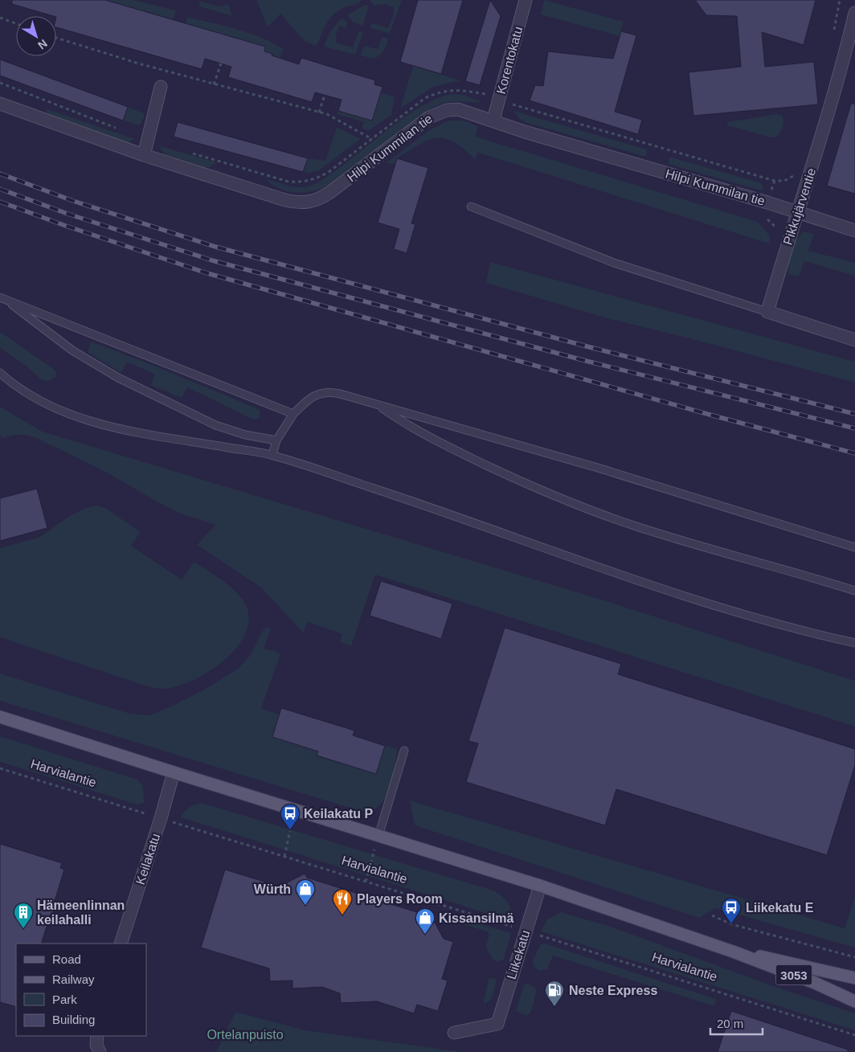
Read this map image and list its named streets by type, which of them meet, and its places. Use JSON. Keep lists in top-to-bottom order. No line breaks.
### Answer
{"streets":{"main road":["3053"],"street":["Korentokatu","Hilpi Kummilan tie","Pikkujärventie","Keilakatu","Liikekatu"],"path":["Harvialantie"]},"crossings":[["Korentokatu","Hilpi Kummilan tie"],["Hilpi Kummilan tie","Pikkujärventie"],["Harvialantie","Keilakatu"],["Harvialantie","Liikekatu"],["Keilakatu","3053"],["Liikekatu","3053"]],"parks":["Ortelanpuisto"],"places":{"bus stop":["Keilakatu P","Liikekatu E"],"shop":["Würth","Kissansilmä"],"restaurant":["Players Room"],"building":["Hämeenlinnan keilahalli"],"fuel station":["Neste Express"]},"legend":["Road","Railway","Park","Building"],"scale_bar":"20 m","north":"bottom right"}
